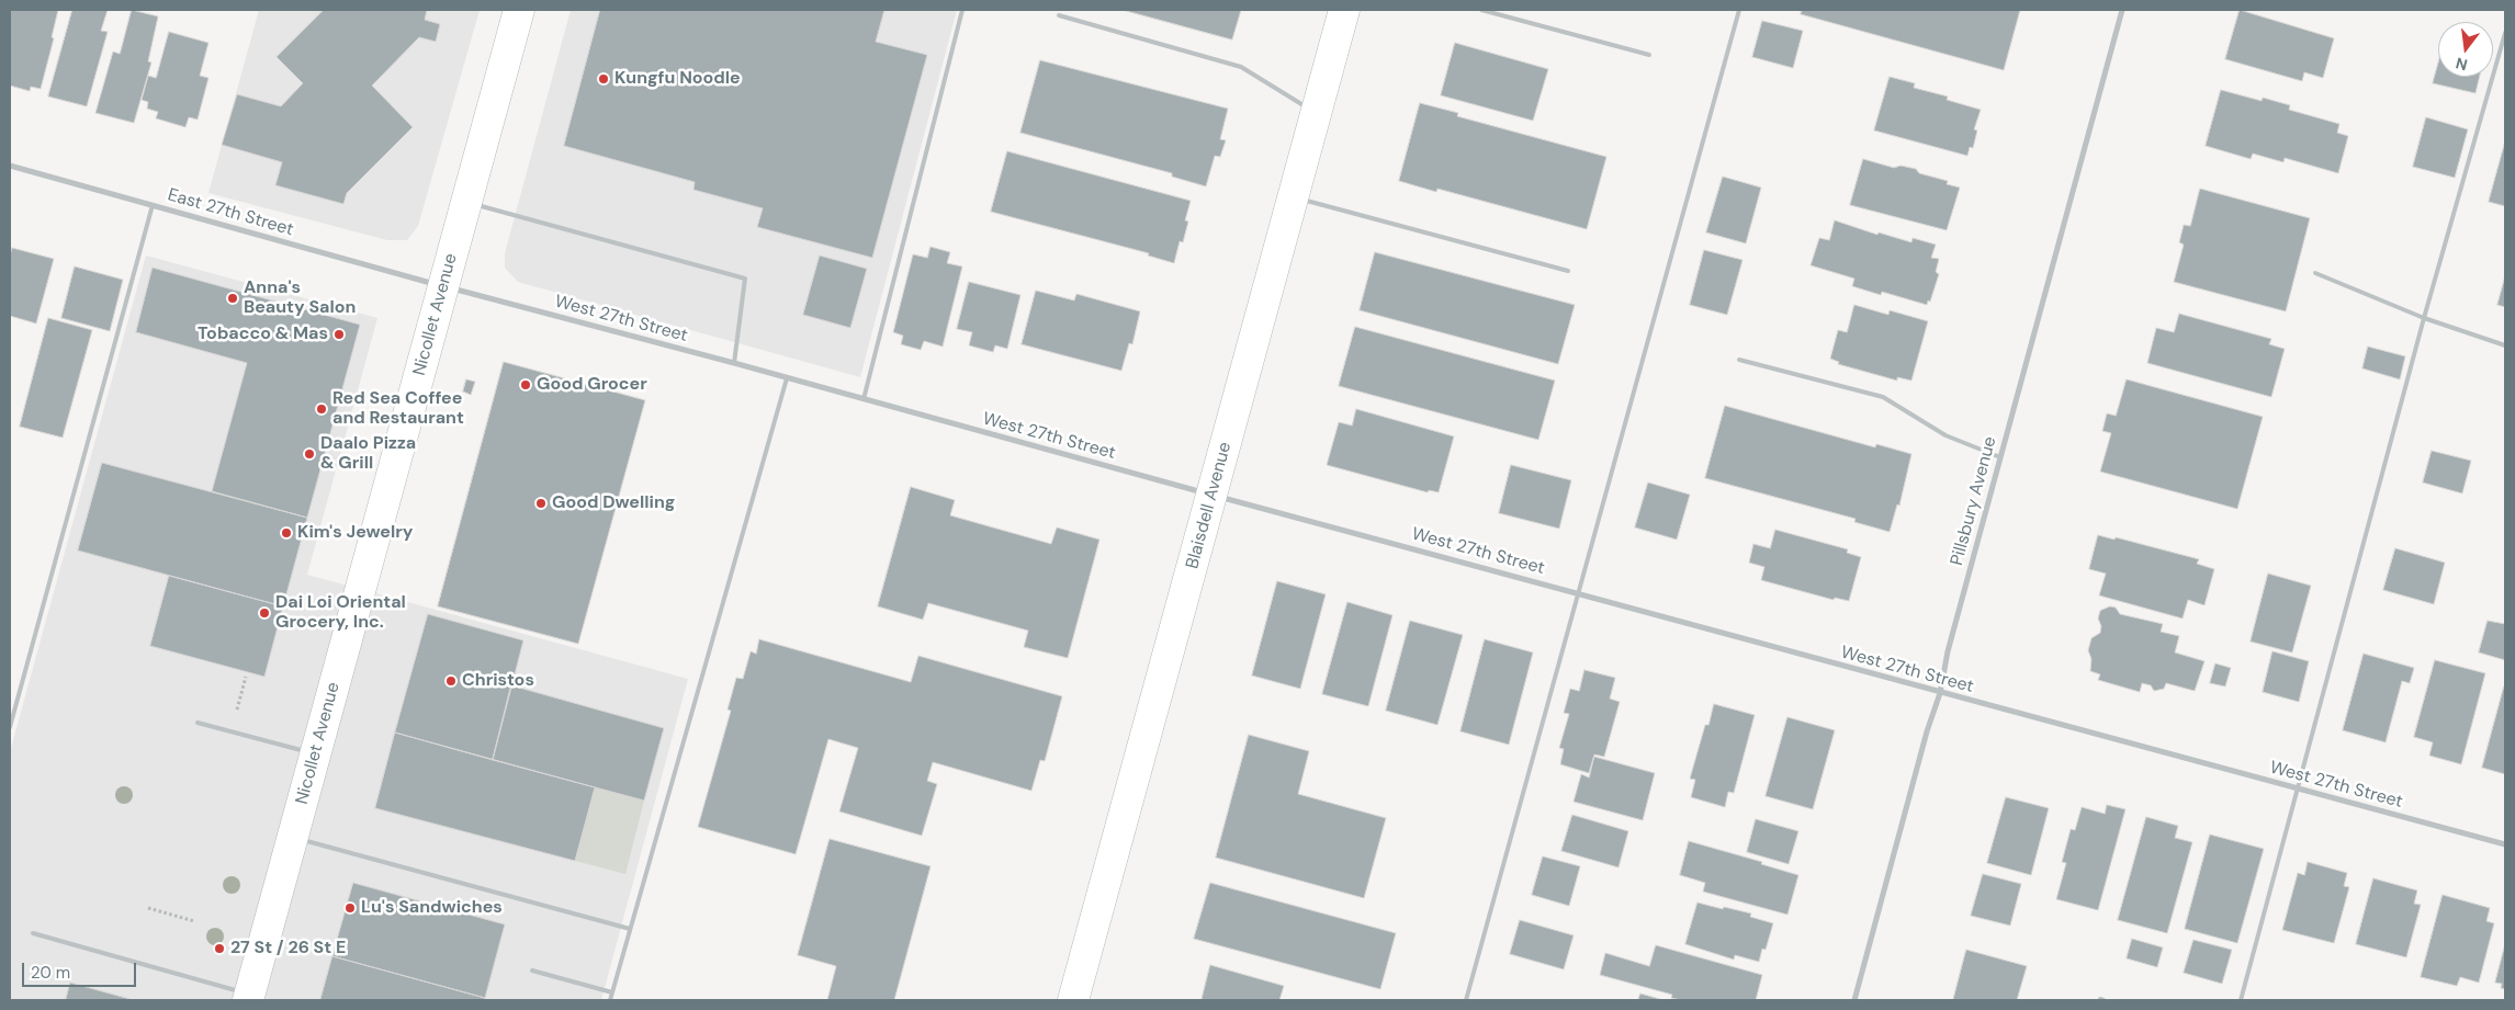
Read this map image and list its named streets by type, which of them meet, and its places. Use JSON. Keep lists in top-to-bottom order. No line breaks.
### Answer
{"streets":{"street":["East 27th Street","Nicollet Avenue","West 27th Street","Pillsbury Avenue","Blaisdell Avenue"]},"crossings":[["East 27th Street","Nicollet Avenue"],["East 27th Street","West 27th Street"],["Nicollet Avenue","West 27th Street"],["West 27th Street","Pillsbury Avenue"],["West 27th Street","Blaisdell Avenue"]],"places":["Kungfu Noodle","Anna's Beauty Salon","Tobacco & Mas","Good Grocer","Red Sea Coffee and Restaurant","Daalo Pizza & Grill","Good Dwelling","Kim's Jewelry","Dai Loi Oriental Grocery, Inc.","Christos","Lu's Sandwiches","27 St / 26 St E"],"scale_bar":"20 m","north":"bottom"}
